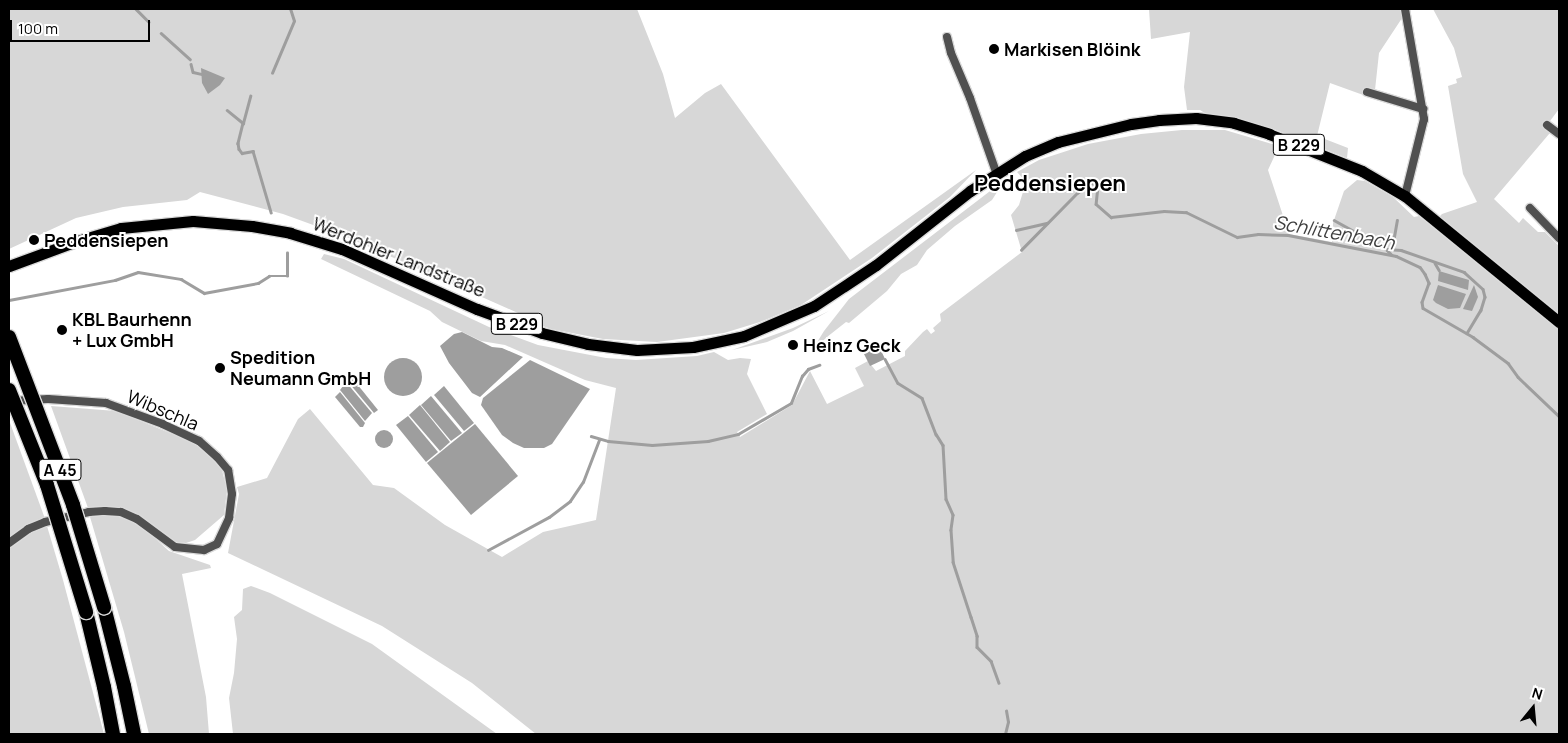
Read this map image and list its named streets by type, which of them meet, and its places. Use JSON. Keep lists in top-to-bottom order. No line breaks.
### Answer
{"streets":{"highway":["A 45"],"main road":["B 229","Werdohler Landstraße"],"street":["Wibschla"]},"districts":["Peddensiepen"],"water":["Schlittenbach"],"places":["Markisen Blöink","Peddensiepen","KBL Baurhenn + Lux GmbH","Heinz Geck","Spedition Neumann GmbH"],"scale_bar":"100 m","north":"top"}
